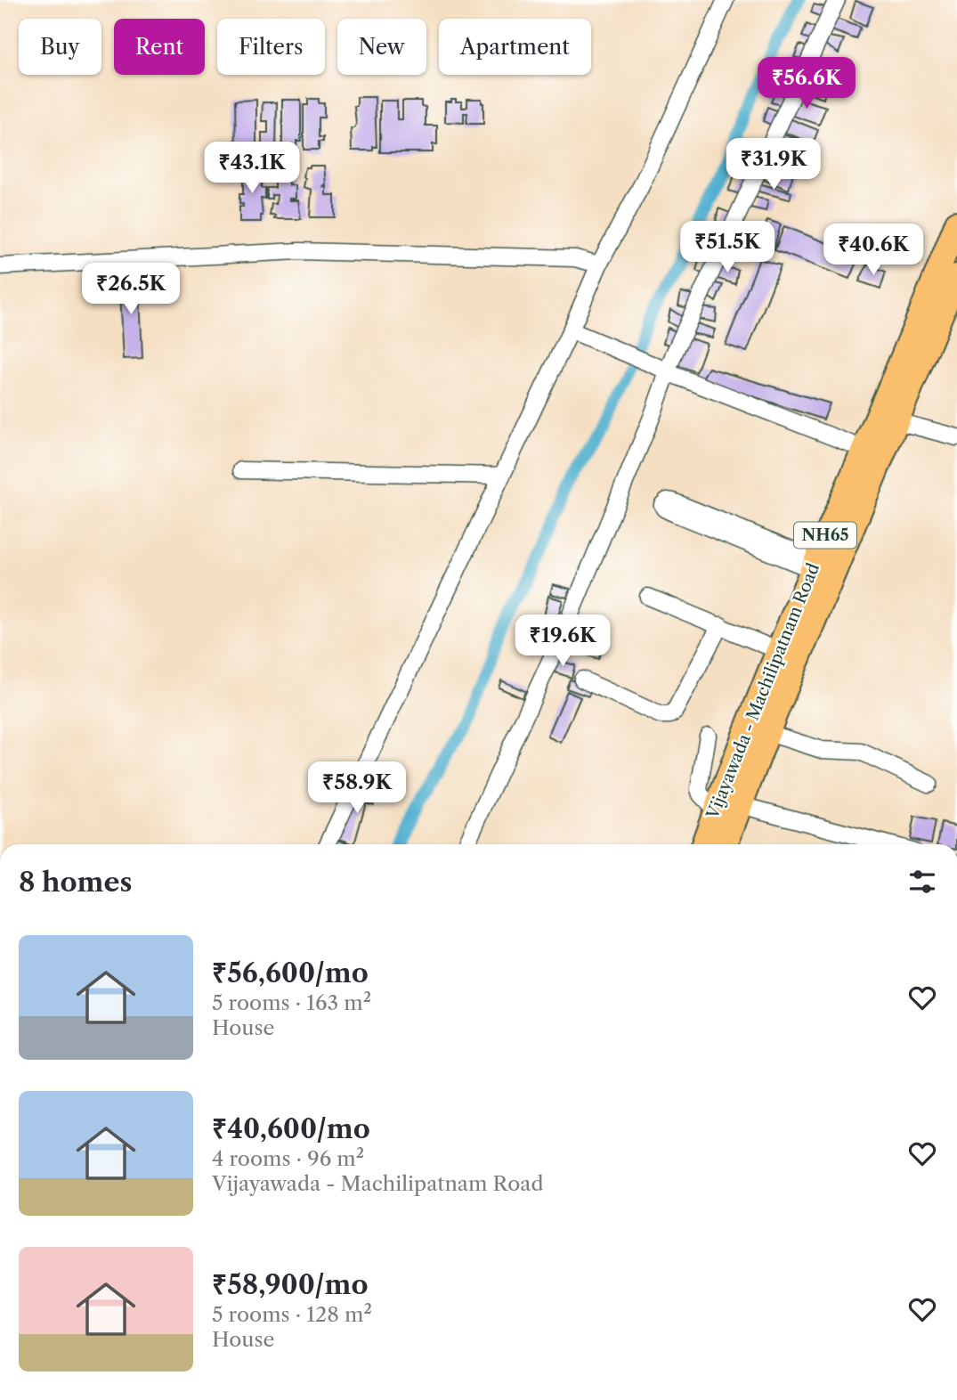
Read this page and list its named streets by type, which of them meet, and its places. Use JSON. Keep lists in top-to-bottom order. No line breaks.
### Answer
{"streets":{"highway":["NH65","Vijayawada - Machilipatnam Road"]},"page":{"chip":["Buy","Rent","Filters","New","Apartment"],"price":["₹56.6K","₹31.9K","₹43.1K","₹51.5K","₹40.6K","₹26.5K","₹19.6K","₹58.9K"],"heading":"8 homes","list":[{"name":"₹56,600/mo","note":"5 rooms · 163 m² · House"},{"name":"₹40,600/mo","note":"4 rooms · 96 m² · Vijayawada - Machilipatnam Road"},{"name":"₹58,900/mo","note":"5 rooms · 128 m² · House"}]}}
